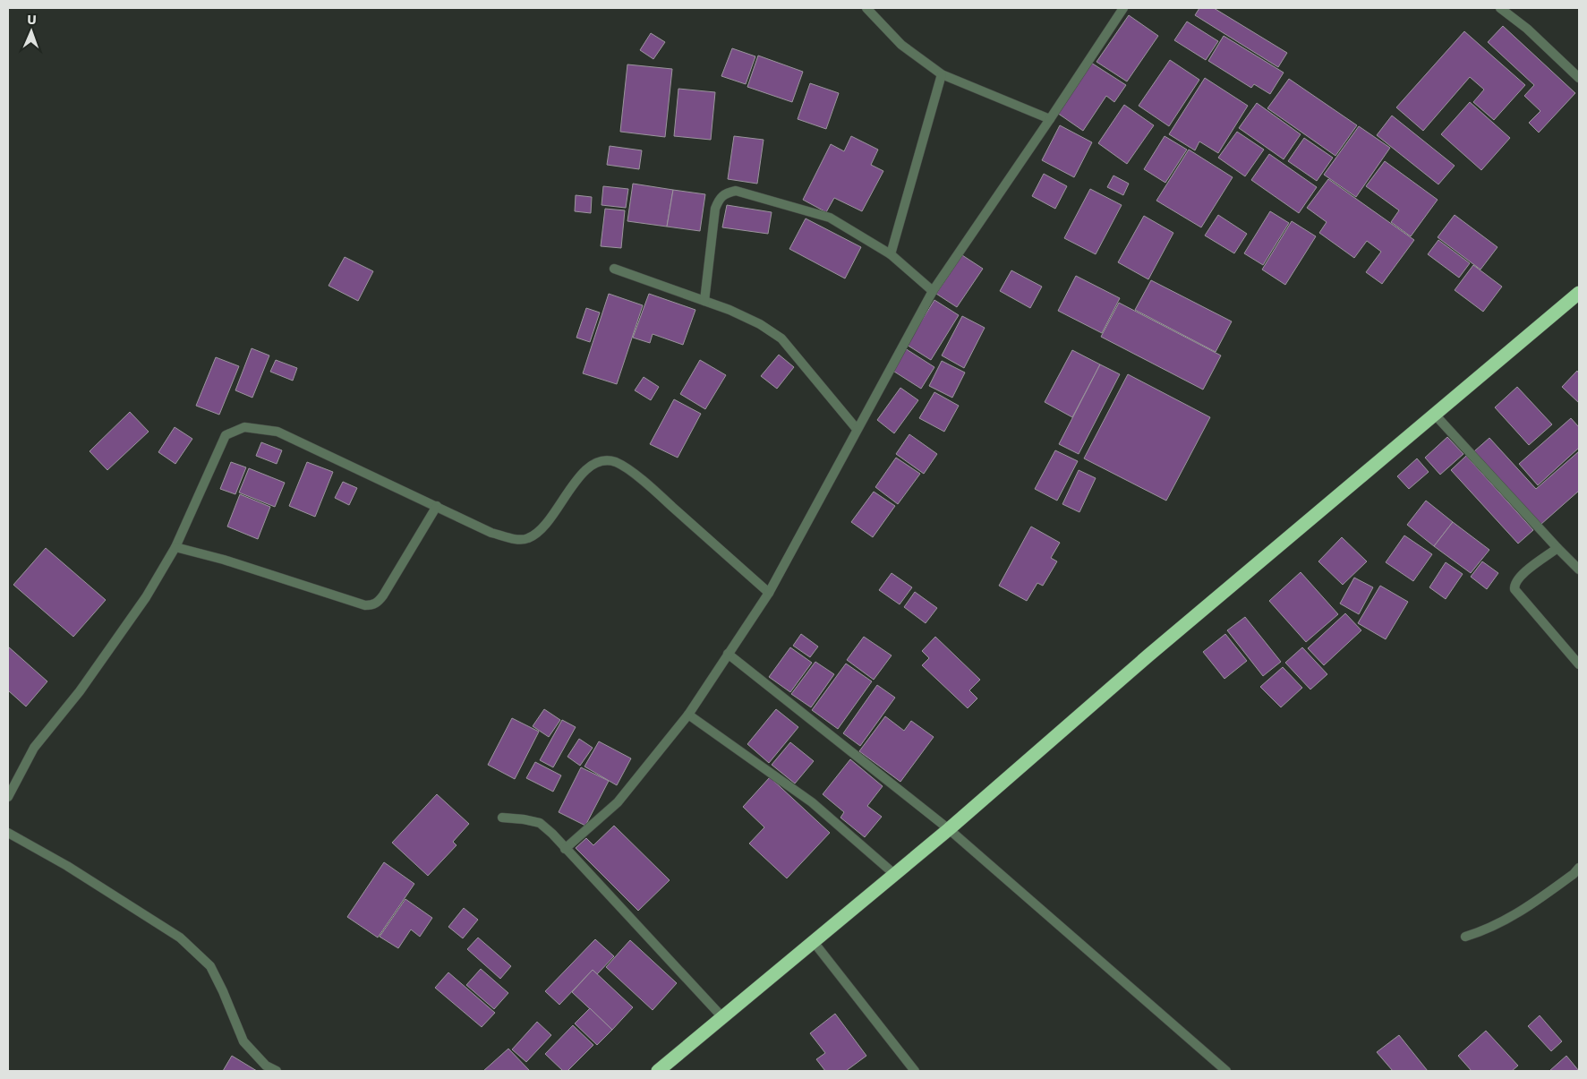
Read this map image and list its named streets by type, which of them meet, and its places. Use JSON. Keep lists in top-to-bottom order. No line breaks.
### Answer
{"north":"top"}
